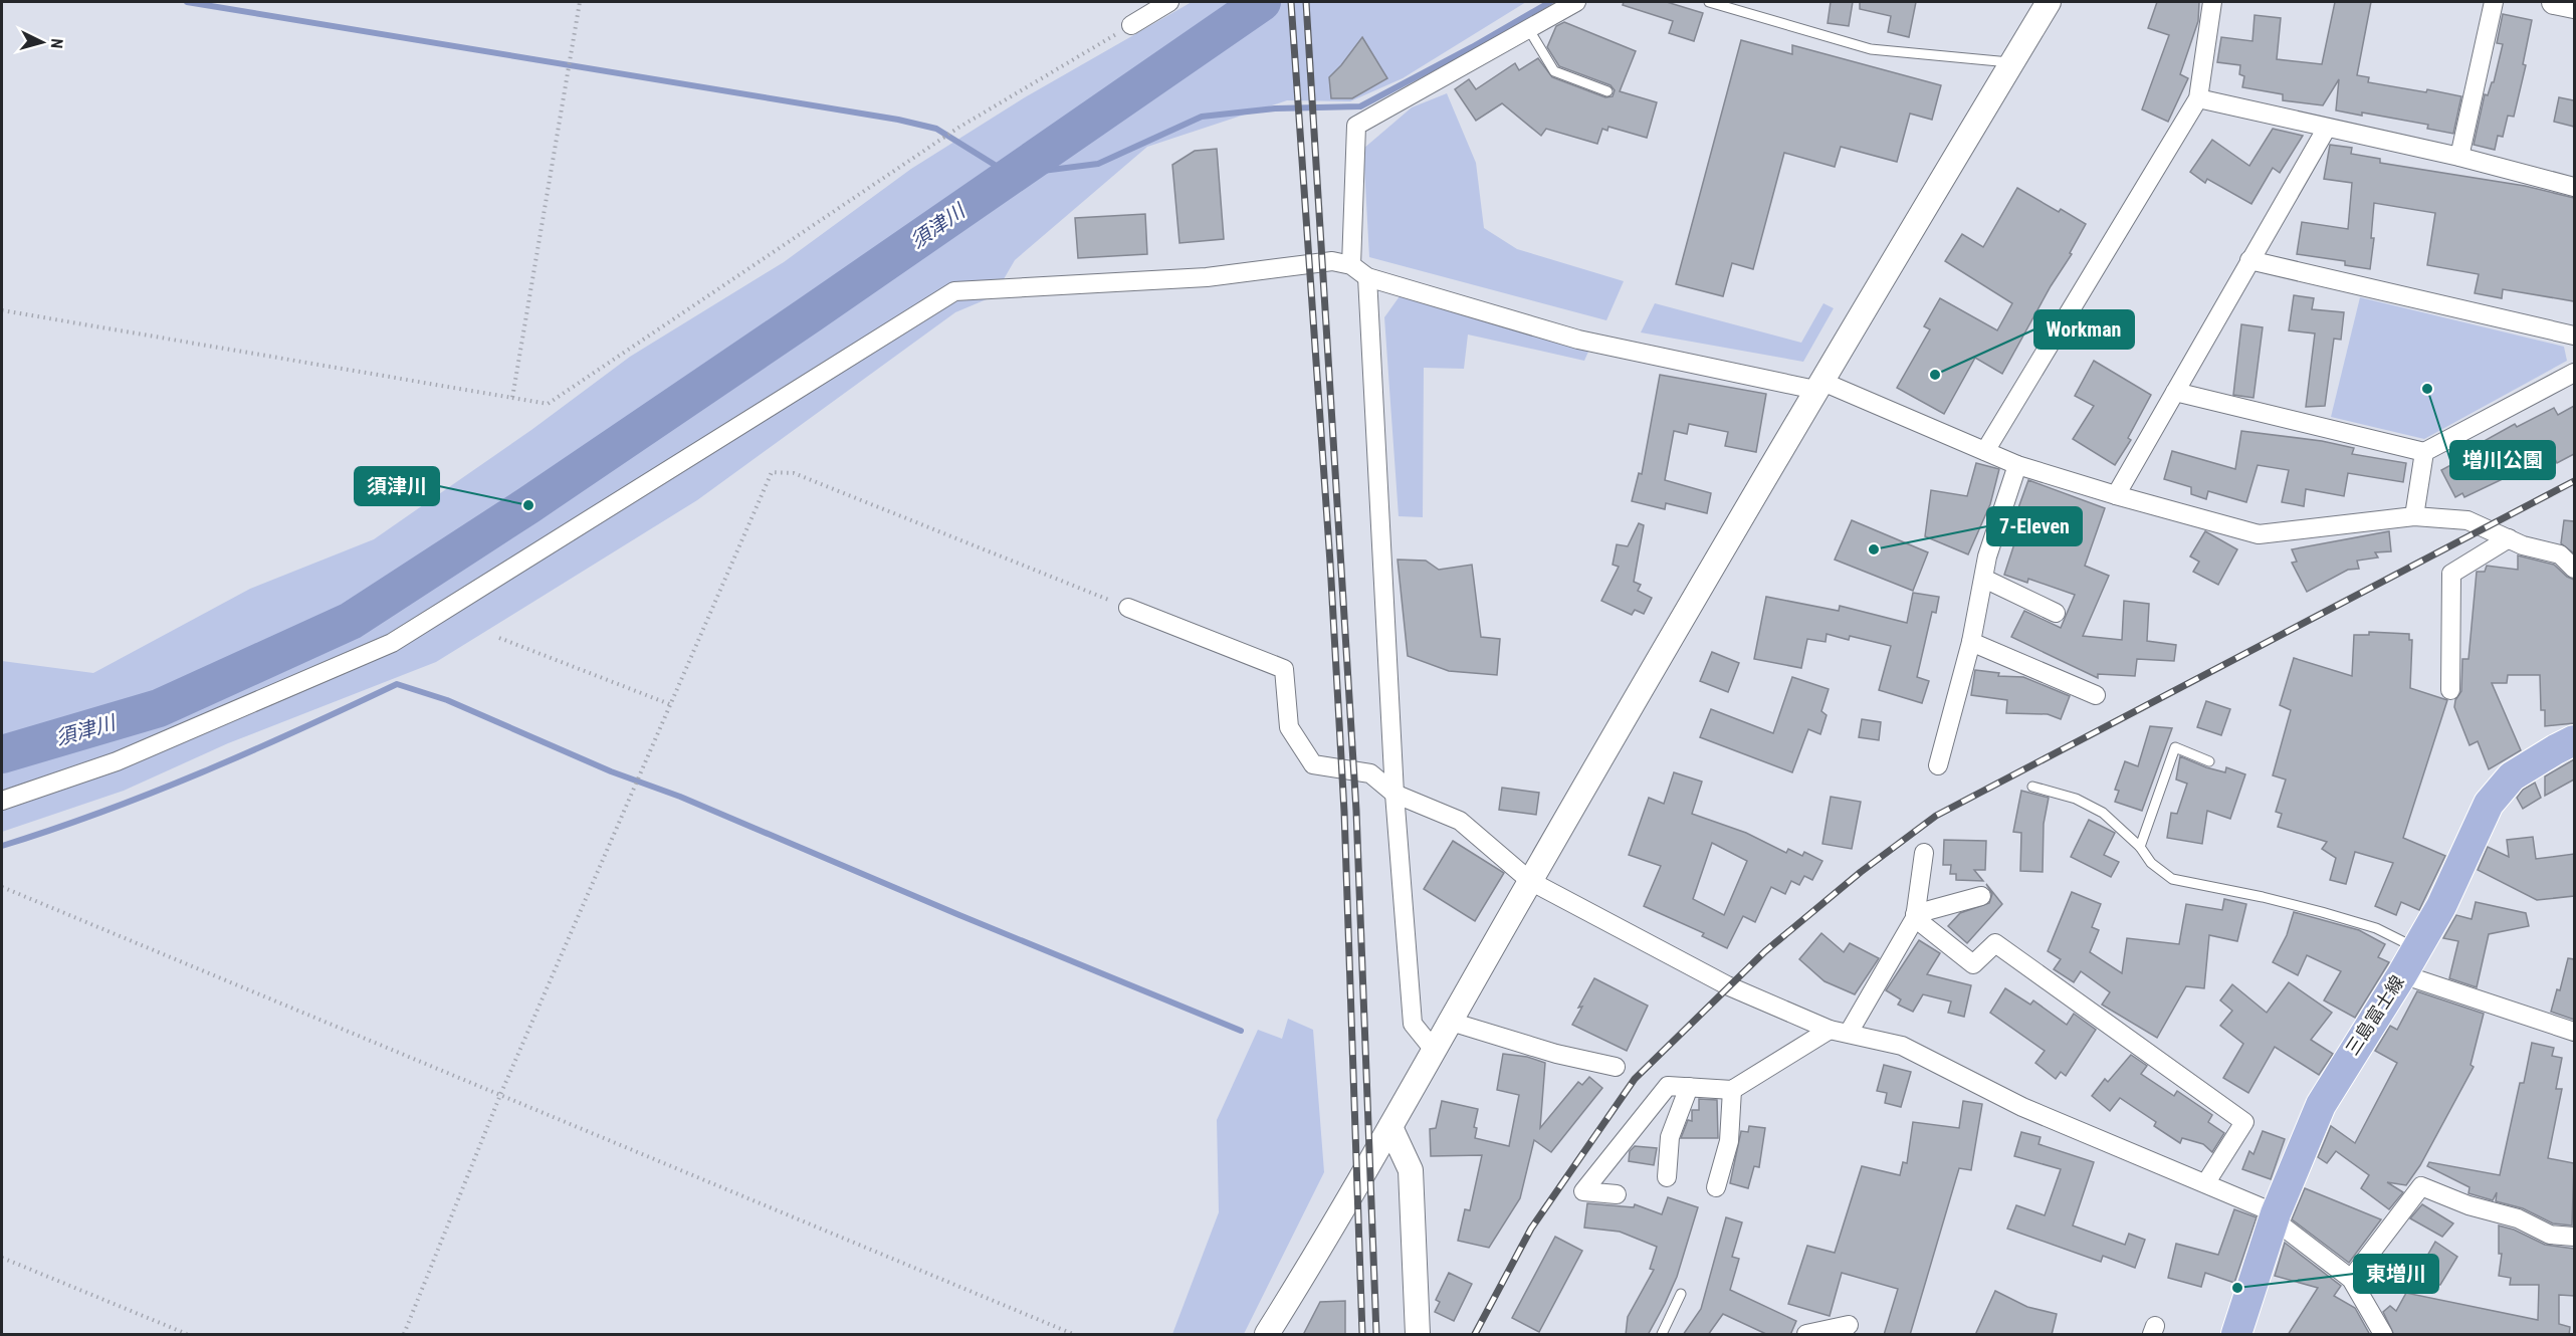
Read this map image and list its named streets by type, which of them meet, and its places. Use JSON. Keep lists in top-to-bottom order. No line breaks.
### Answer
{"streets":{"main road":["三島富士線"]},"water":["須津川"],"places":["Workman","増川公園","須津川","7-Eleven","東増川"],"north":"right"}
